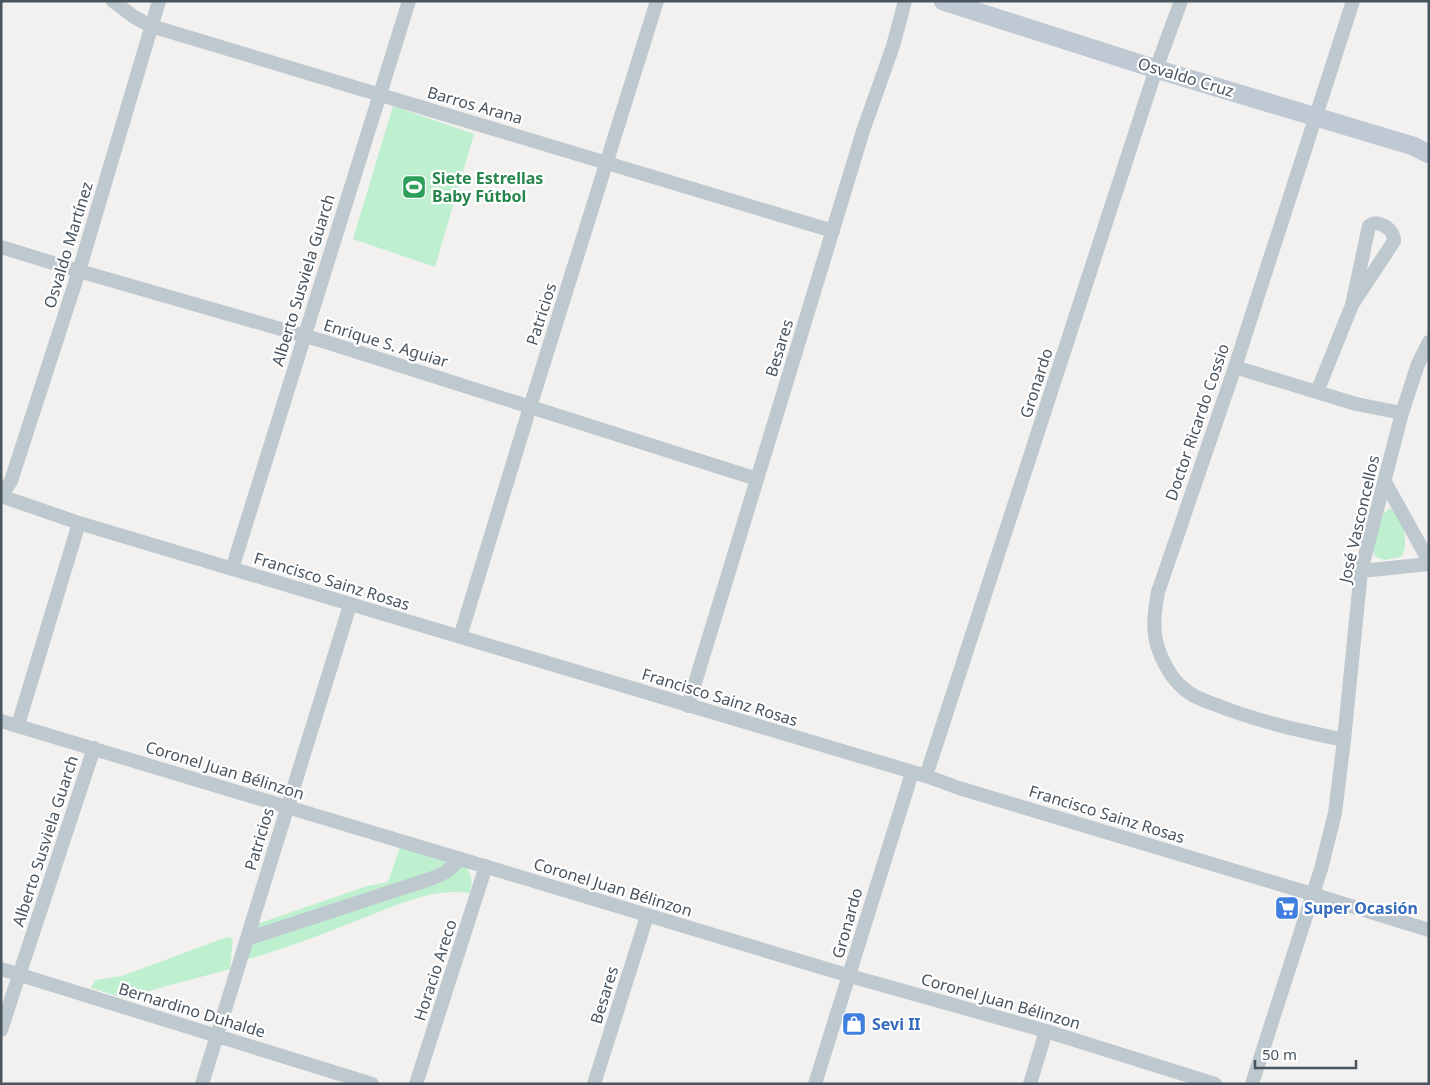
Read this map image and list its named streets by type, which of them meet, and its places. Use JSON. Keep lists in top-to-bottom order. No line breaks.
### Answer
{"streets":{"street":["Osvaldo Cruz","Barros Arana","Osvaldo Martínez","Alberto Susviela Guarch","Patricios","Enrique S. Aguiar","Besares","Gronardo","Doctor Ricardo Cossio","José Vasconcellos","Francisco Sainz Rosas","Coronel Juan Bélinzon","Horacio Areco","Bernardino Duhalde"]},"crossings":[["Osvaldo Cruz","Gronardo"],["Osvaldo Cruz","Doctor Ricardo Cossio"],["Barros Arana","Osvaldo Martínez"],["Barros Arana","Alberto Susviela Guarch"],["Barros Arana","Patricios"],["Barros Arana","Besares"],["Osvaldo Martínez","Enrique S. Aguiar"],["Osvaldo Martínez","Francisco Sainz Rosas"],["Alberto Susviela Guarch","Enrique S. Aguiar"],["Alberto Susviela Guarch","Francisco Sainz Rosas"],["Alberto Susviela Guarch","Coronel Juan Bélinzon"],["Alberto Susviela Guarch","Bernardino Duhalde"],["Patricios","Enrique S. Aguiar"],["Patricios","Francisco Sainz Rosas"],["Patricios","Coronel Juan Bélinzon"],["Patricios","Bernardino Duhalde"],["Enrique S. Aguiar","Besares"],["Besares","Francisco Sainz Rosas"],["Besares","Coronel Juan Bélinzon"],["Gronardo","Francisco Sainz Rosas"],["Gronardo","Coronel Juan Bélinzon"],["Doctor Ricardo Cossio","José Vasconcellos"],["José Vasconcellos","Francisco Sainz Rosas"],["Coronel Juan Bélinzon","Horacio Areco"]],"places":{"sports":["Siete Estrellas Baby Fútbol"],"supermarket":["Super Ocasión"],"shop":["Sevi II"]},"scale_bar":"50 m"}
